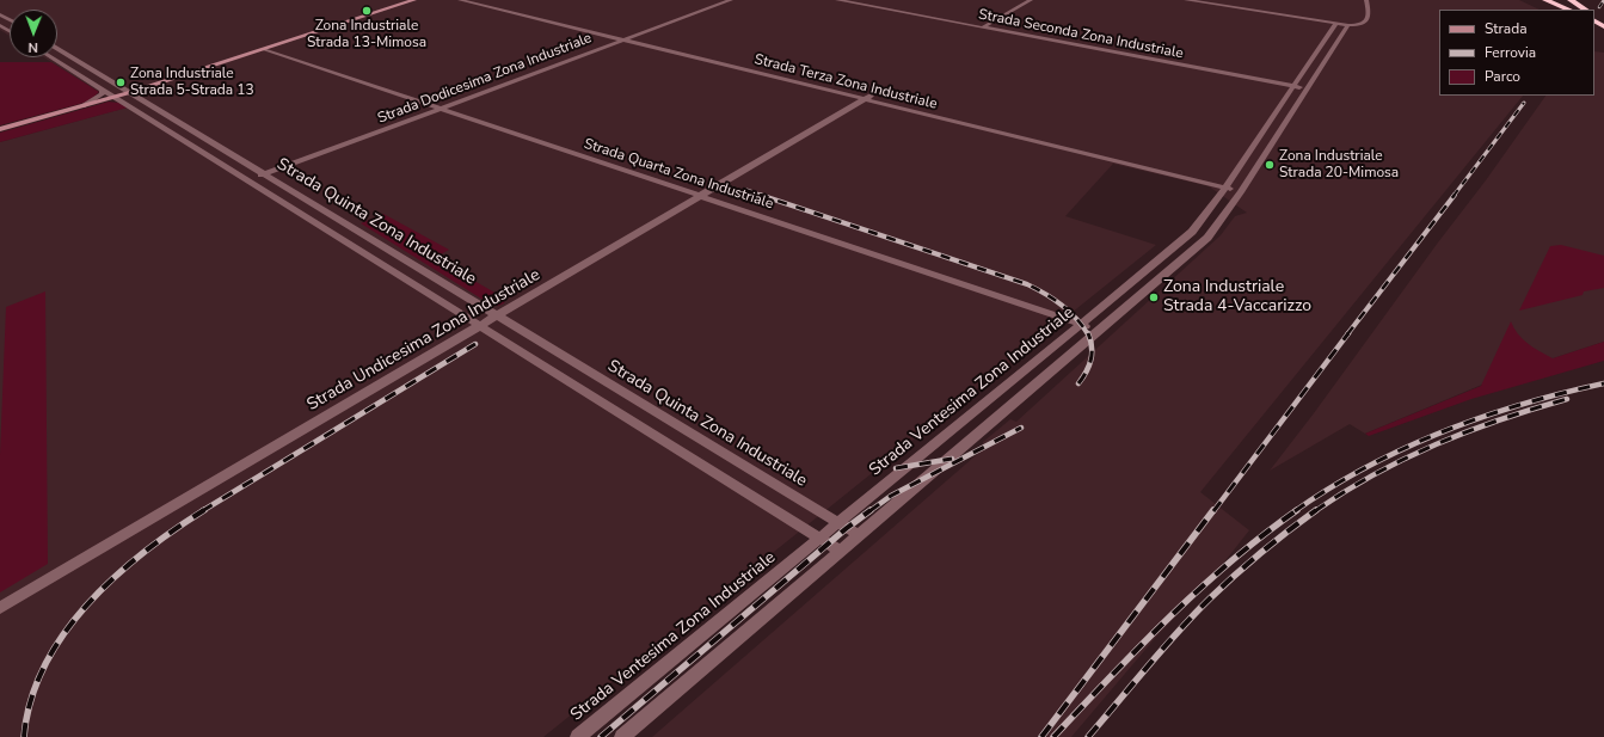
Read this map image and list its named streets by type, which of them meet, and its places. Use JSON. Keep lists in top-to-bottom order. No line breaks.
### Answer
{"streets":{"street":["Strada Seconda Zona Industriale","Strada Dodicesima Zona Industriale","Strada Terza Zona Industriale","Strada Quarta Zona Industriale","Strada Quinta Zona Industriale","Strada Undicesima Zona Industriale","Strada Ventesima Zona Industriale"]},"crossings":[["Strada Seconda Zona Industriale","Strada Ventesima Zona Industriale"],["Strada Dodicesima Zona Industriale","Strada Terza Zona Industriale"],["Strada Dodicesima Zona Industriale","Strada Quarta Zona Industriale"],["Strada Dodicesima Zona Industriale","Strada Quinta Zona Industriale"],["Strada Terza Zona Industriale","Strada Undicesima Zona Industriale"],["Strada Terza Zona Industriale","Strada Ventesima Zona Industriale"],["Strada Quarta Zona Industriale","Strada Undicesima Zona Industriale"],["Strada Quarta Zona Industriale","Strada Ventesima Zona Industriale"],["Strada Quinta Zona Industriale","Strada Undicesima Zona Industriale"],["Strada Quinta Zona Industriale","Strada Ventesima Zona Industriale"]],"places":["Zona Industriale Strada 13-Mimosa","Zona Industriale Strada 5-Strada 13","Zona Industriale Strada 20-Mimosa","Zona Industriale Strada 4-Vaccarizzo"],"legend":["Strada","Ferrovia","Parco"],"north":"bottom"}
